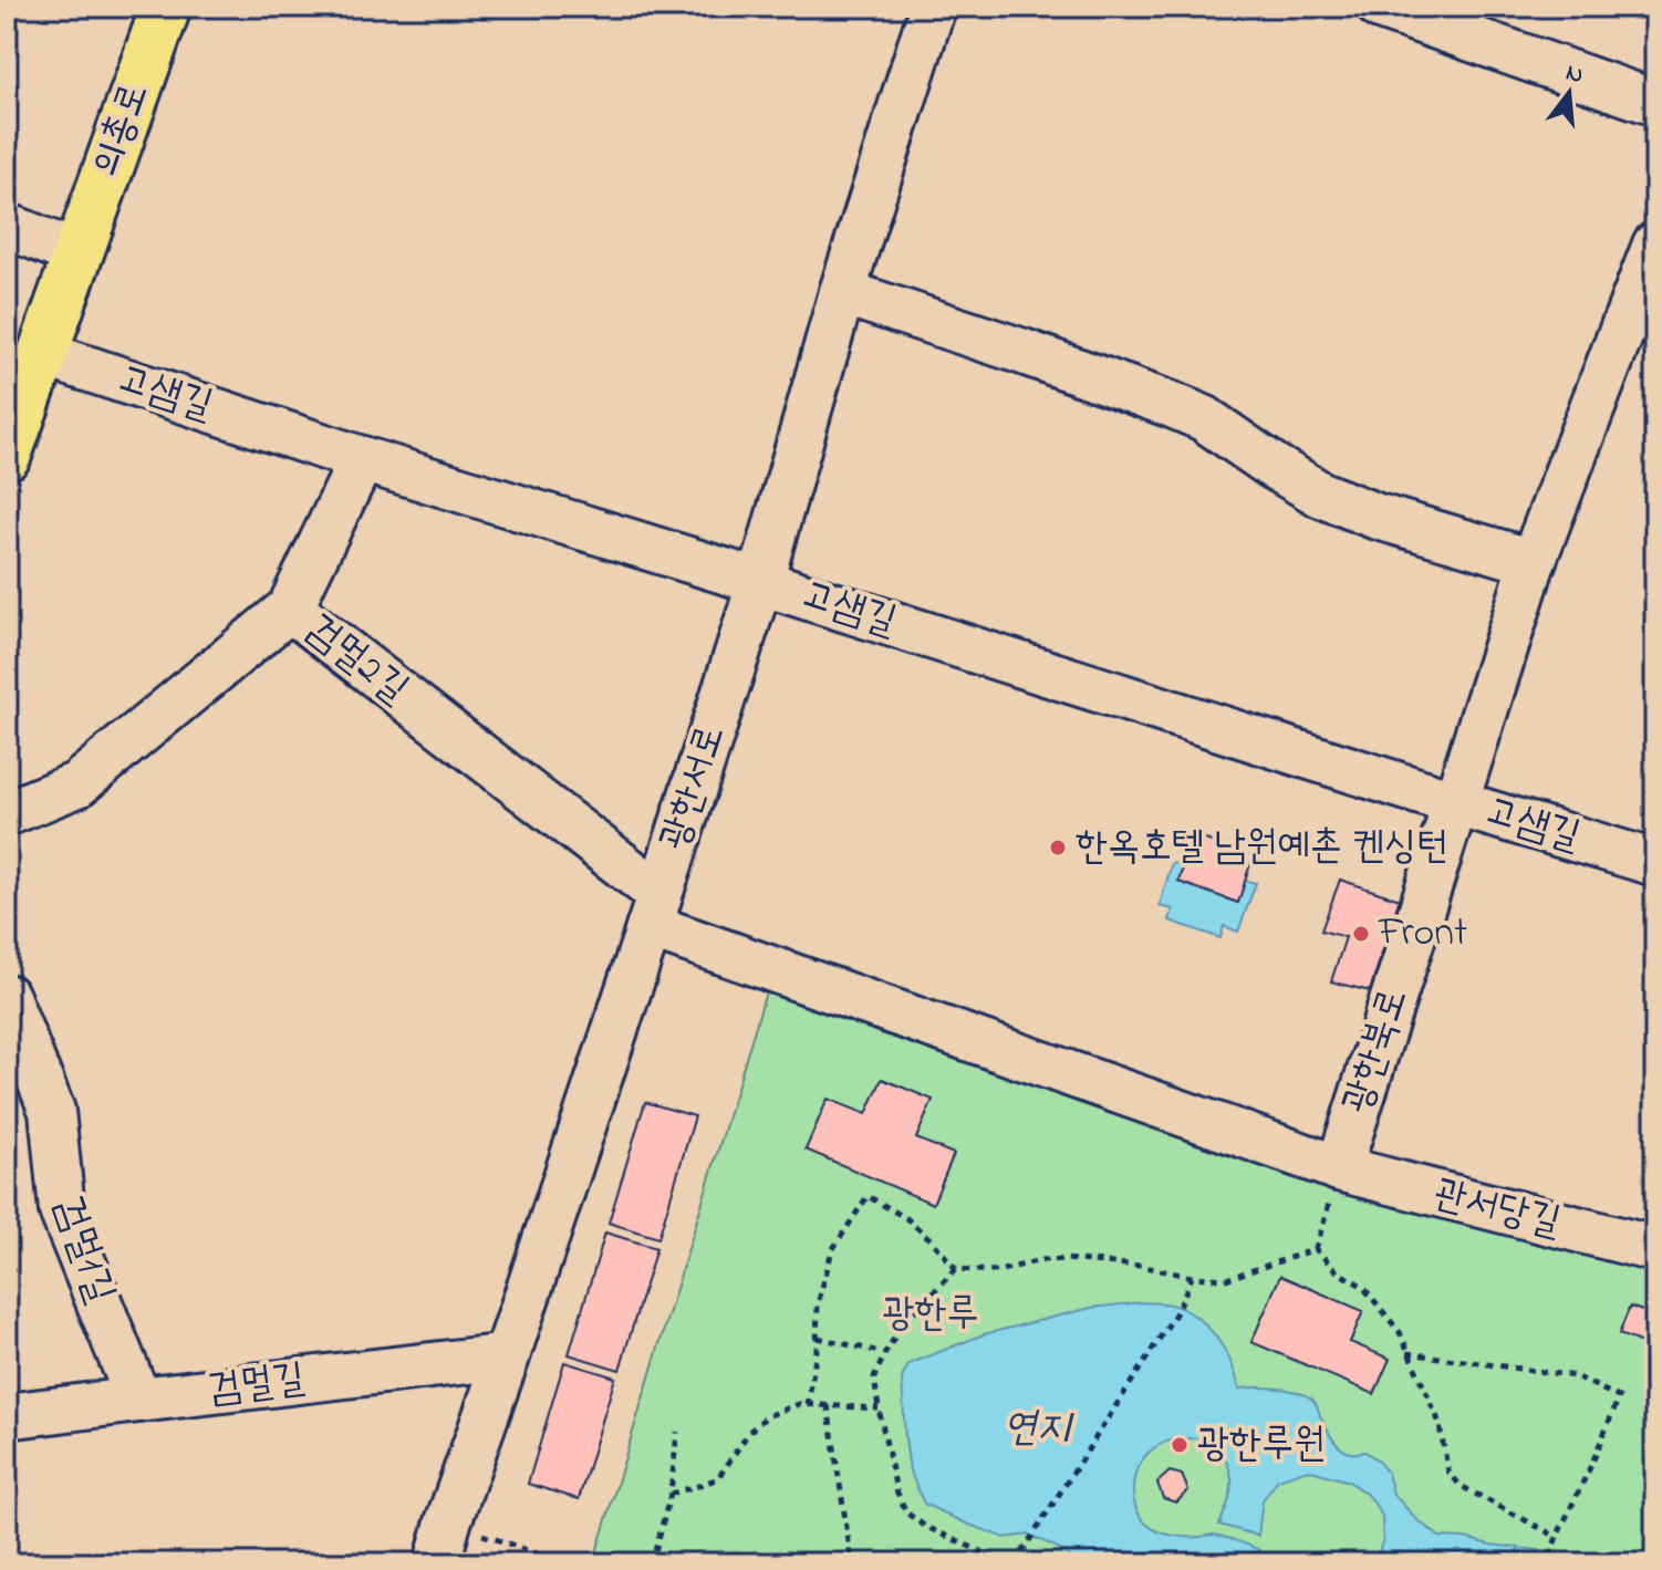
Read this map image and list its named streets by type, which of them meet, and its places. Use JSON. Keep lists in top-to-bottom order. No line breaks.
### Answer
{"streets":{"main road":["의총로"],"street":["고샘길","검멀2길","광한서로","광한북로","관서당길","검멀1길","검멀길"]},"crossings":[["의총로","고샘길"],["고샘길","광한서로"],["고샘길","광한북로"],["검멀2길","광한서로"],["검멀2길","광한북로"],["광한서로","광한북로"],["광한서로","검멀길"],["광한북로","관서당길"],["검멀1길","검멀길"]],"water":["연지"],"parks":["광한루"],"places":["한옥호텔 남원예촌 켄싱턴","Front","광한루원"],"north":"top"}
